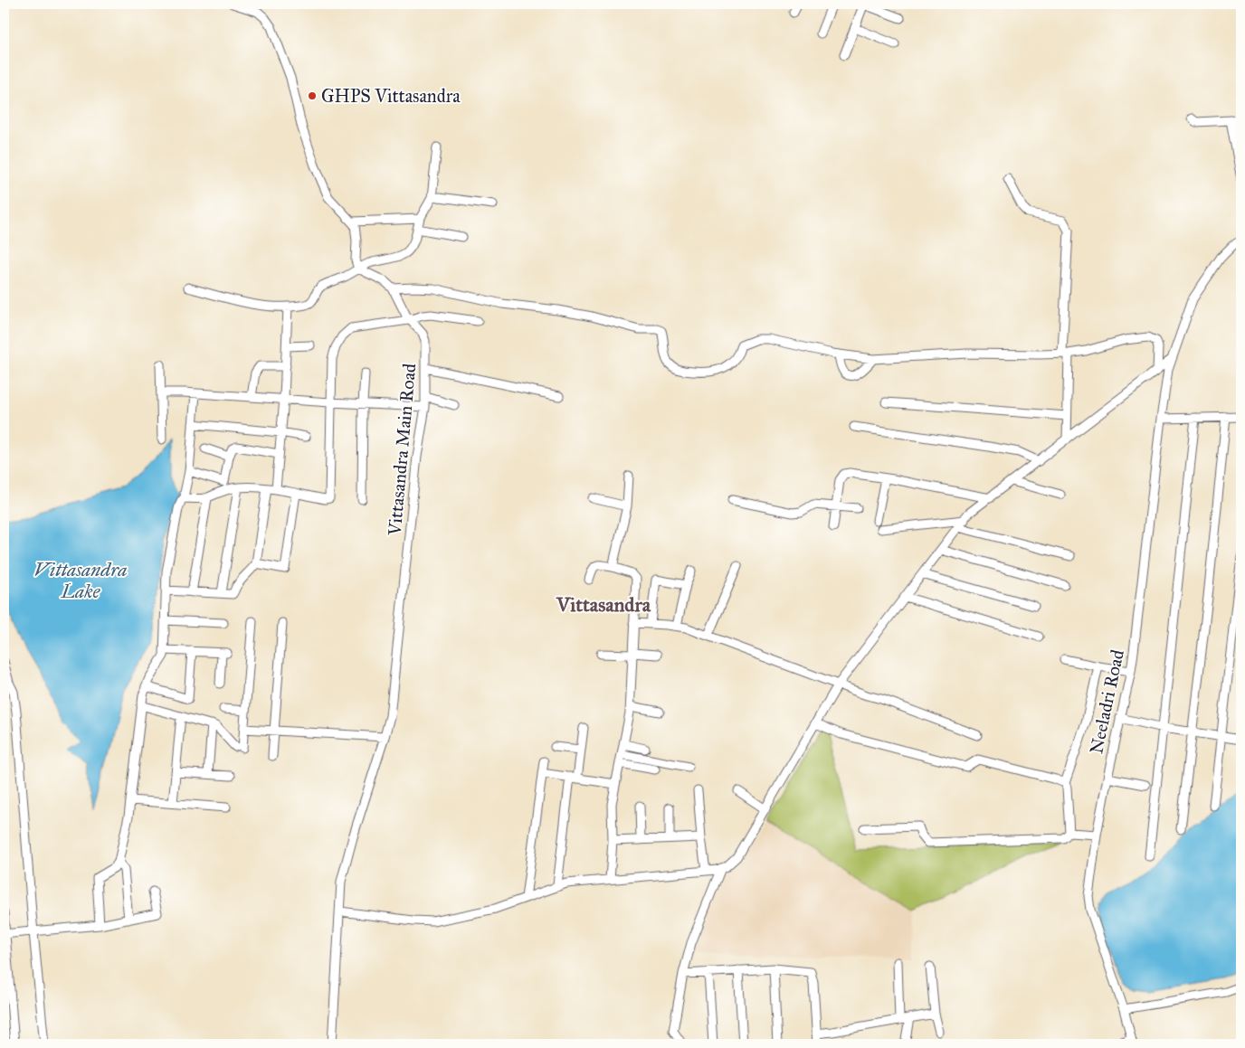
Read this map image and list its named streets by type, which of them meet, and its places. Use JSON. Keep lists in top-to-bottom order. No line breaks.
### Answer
{"streets":{"street":["Vittasandra Main Road","Neeladri Road"]},"districts":["Vittasandra"],"water":["Vittasandra Lake"],"places":["GHPS Vittasandra"]}
